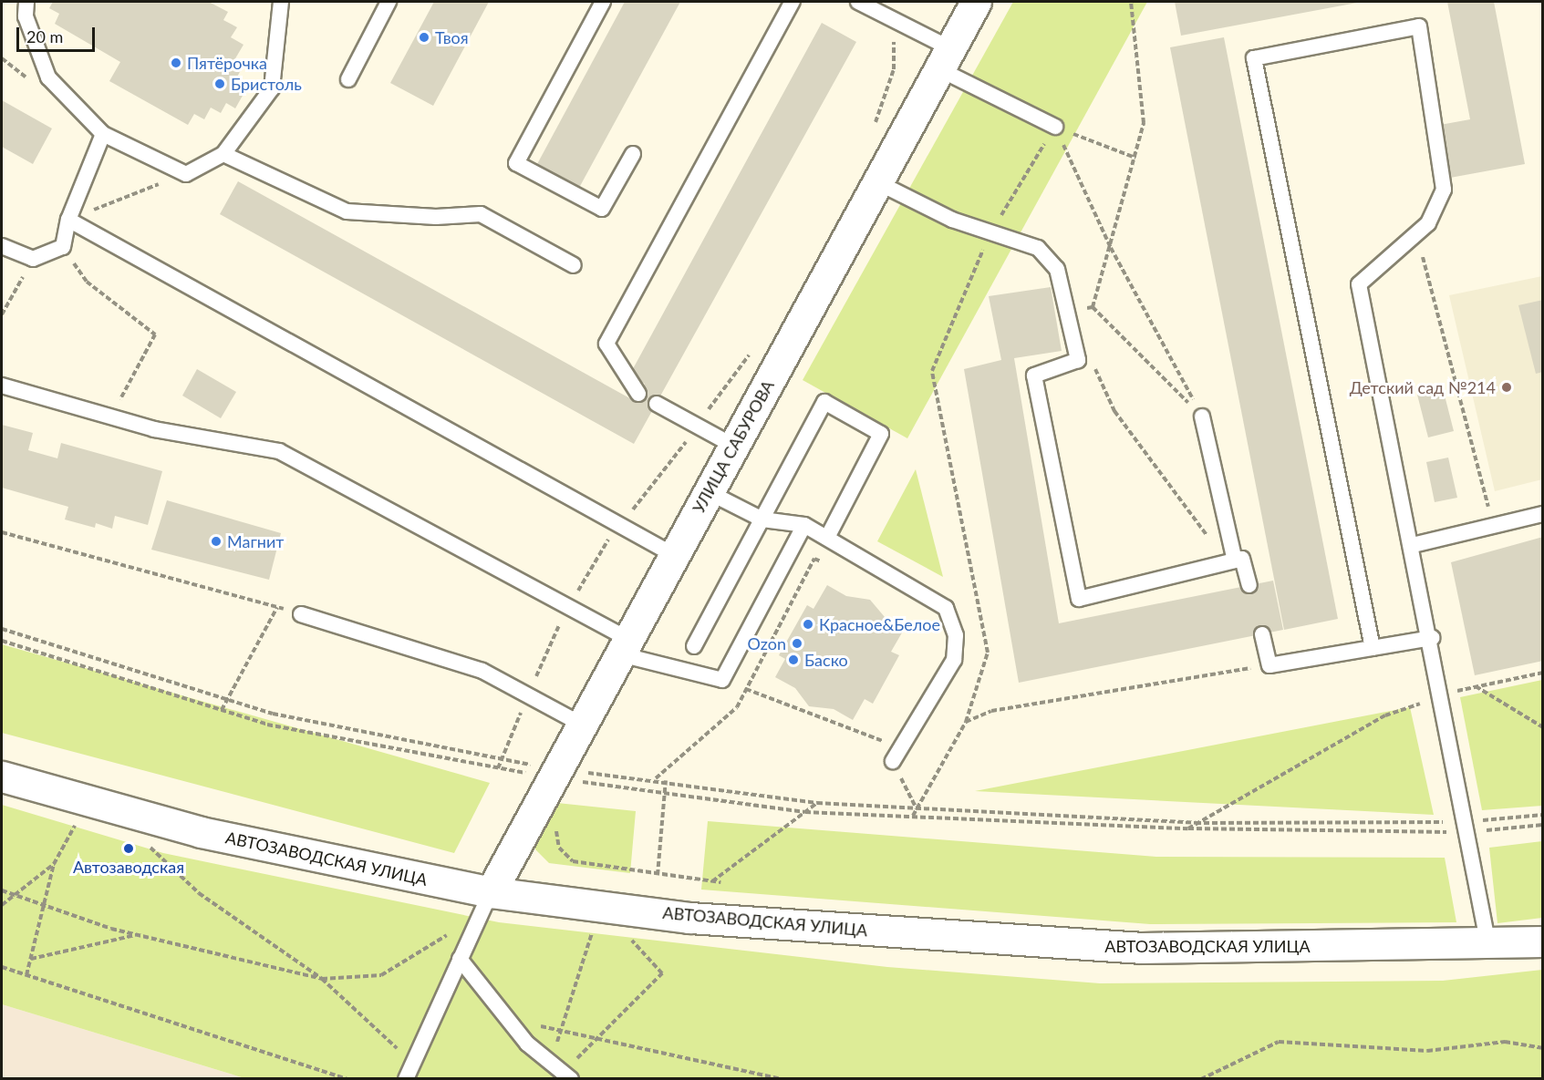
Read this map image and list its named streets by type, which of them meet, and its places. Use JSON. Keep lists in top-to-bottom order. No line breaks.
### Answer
{"streets":{"main road":["УЛИЦА САБУРОВА","АВТОЗАВОДСКАЯ УЛИЦА"]},"crossings":[["УЛИЦА САБУРОВА","АВТОЗАВОДСКАЯ УЛИЦА"]],"places":["Твоя","Пятёрочка","Бристоль","Детский сад №214","Магнит","Красное&Белое","Ozon","Баско","Автозаводская"],"scale_bar":"20 m"}
